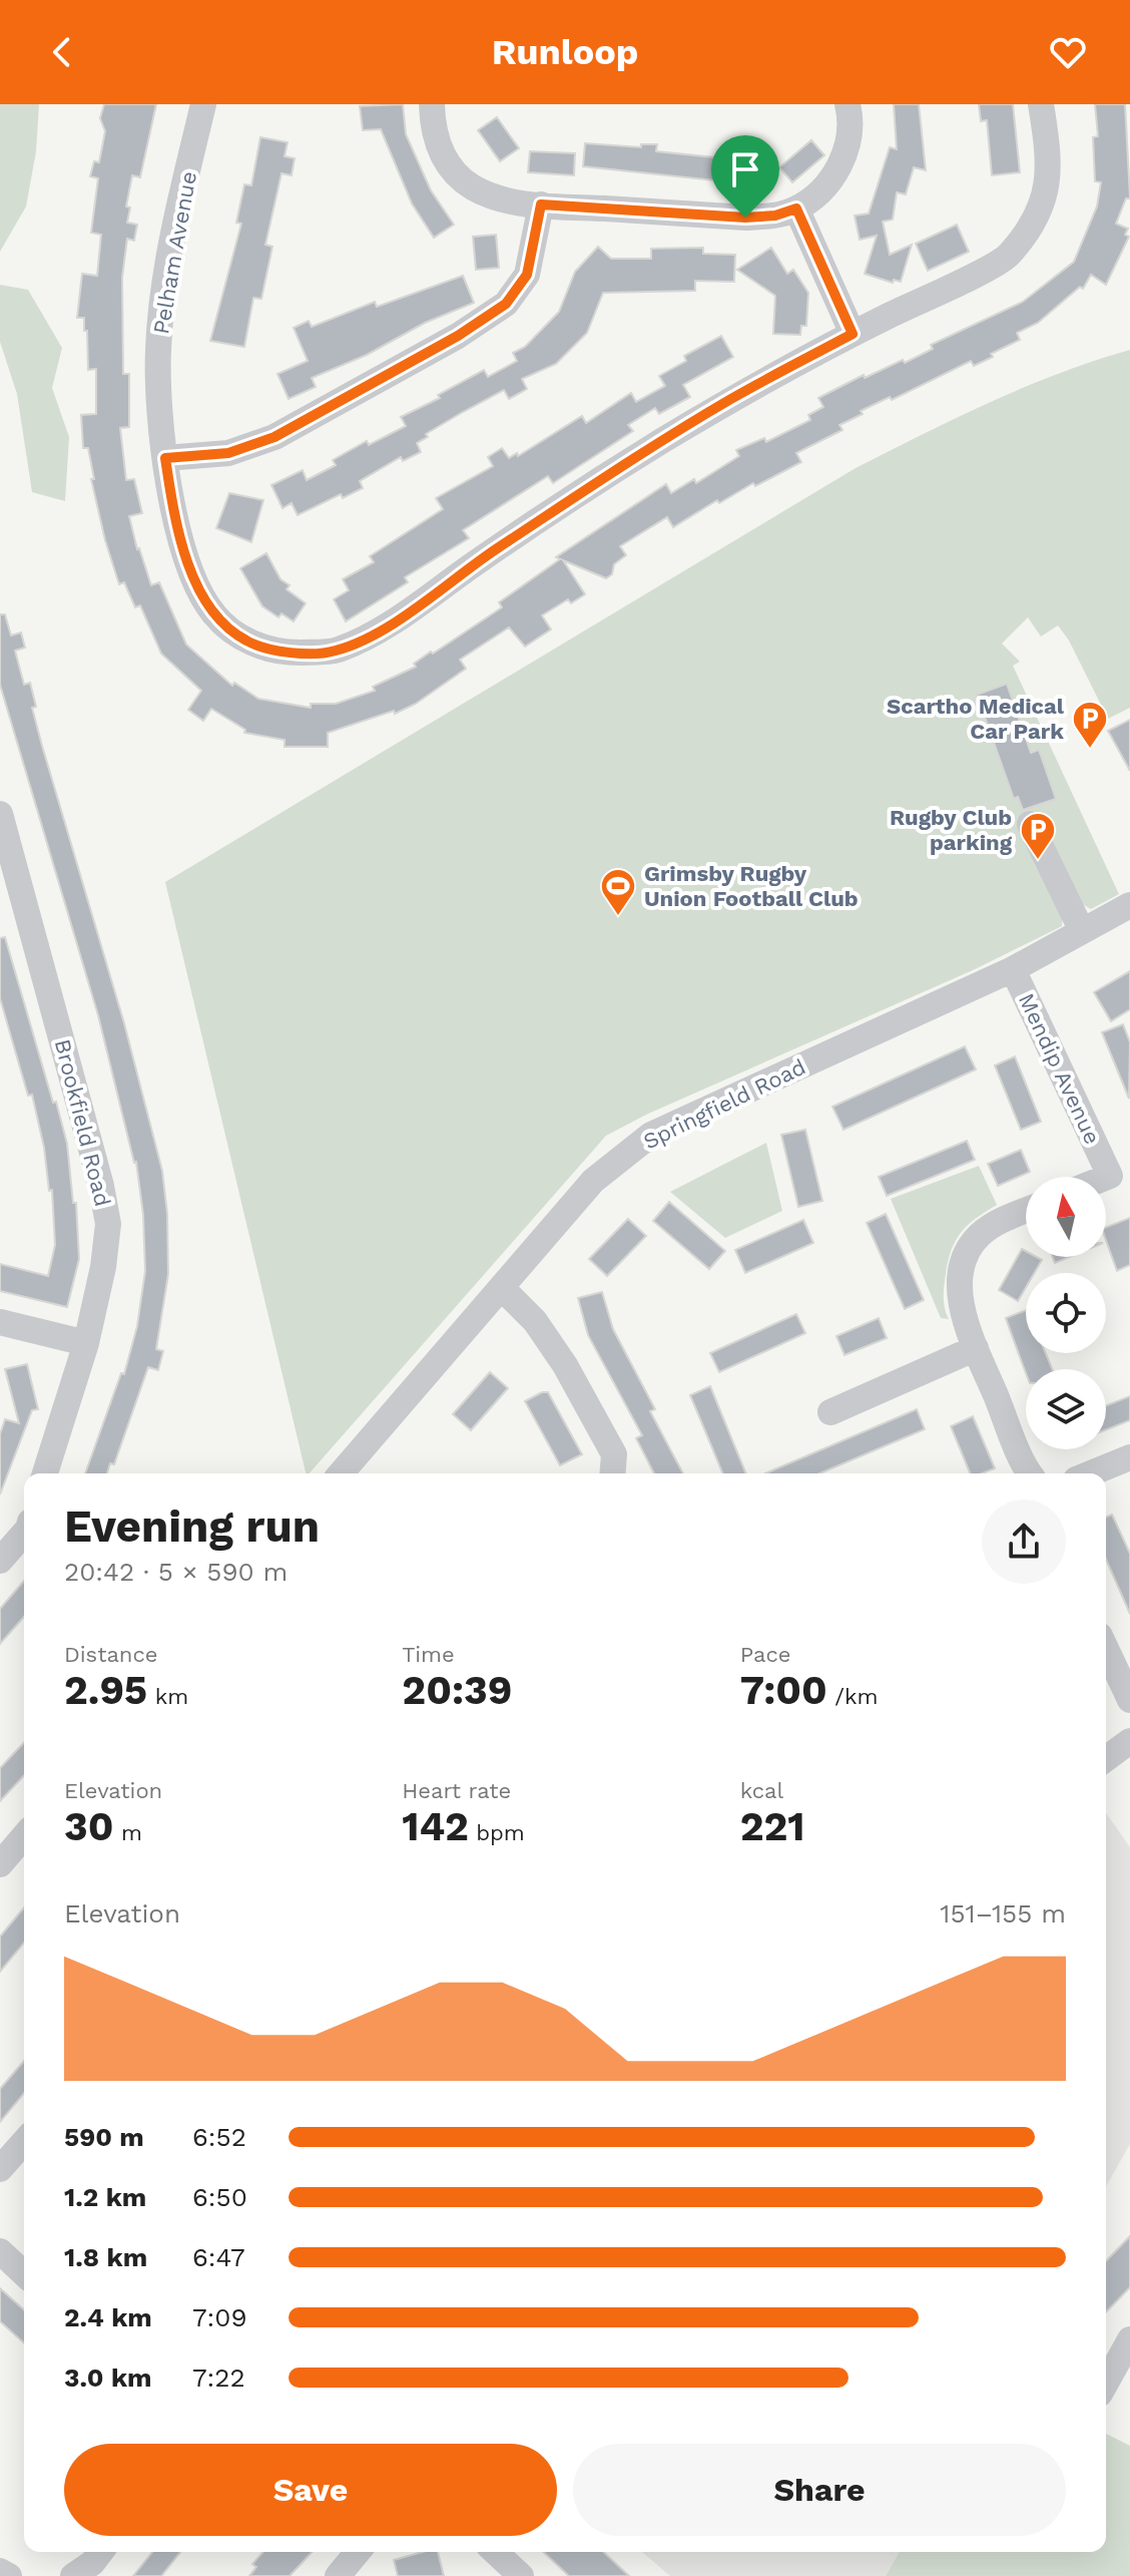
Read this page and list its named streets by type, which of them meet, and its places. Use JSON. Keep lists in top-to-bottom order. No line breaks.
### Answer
{"streets":{"street":["Pelham Avenue","Mendip Avenue","Springfield Road","Brookfield Road"]},"crossings":[["Mendip Avenue","Springfield Road"]],"places":{"parking":["Scartho Medical Car Park","Rugby Club parking"],"sports":["Grimsby Rugby Union Football Club"]},"north":"top","page":{"header":"Runloop","heading":["Evening run","20:42 · 5 × 590 m"],"stats":[["Distance","2.95 km"],["Time","20:39"],["Pace","7:00 /km"],["Elevation","30 m"],["Heart rate","142 bpm"],["kcal","221"]],"chart":["Elevation","151–155 m"],"list":[{"name":"590 m","note":"6:52"},{"name":"1.2 km","note":"6:50"},{"name":"1.8 km","note":"6:47"},{"name":"2.4 km","note":"7:09"},{"name":"3.0 km","note":"7:22"}],"buttons":["Save","Share"]}}
